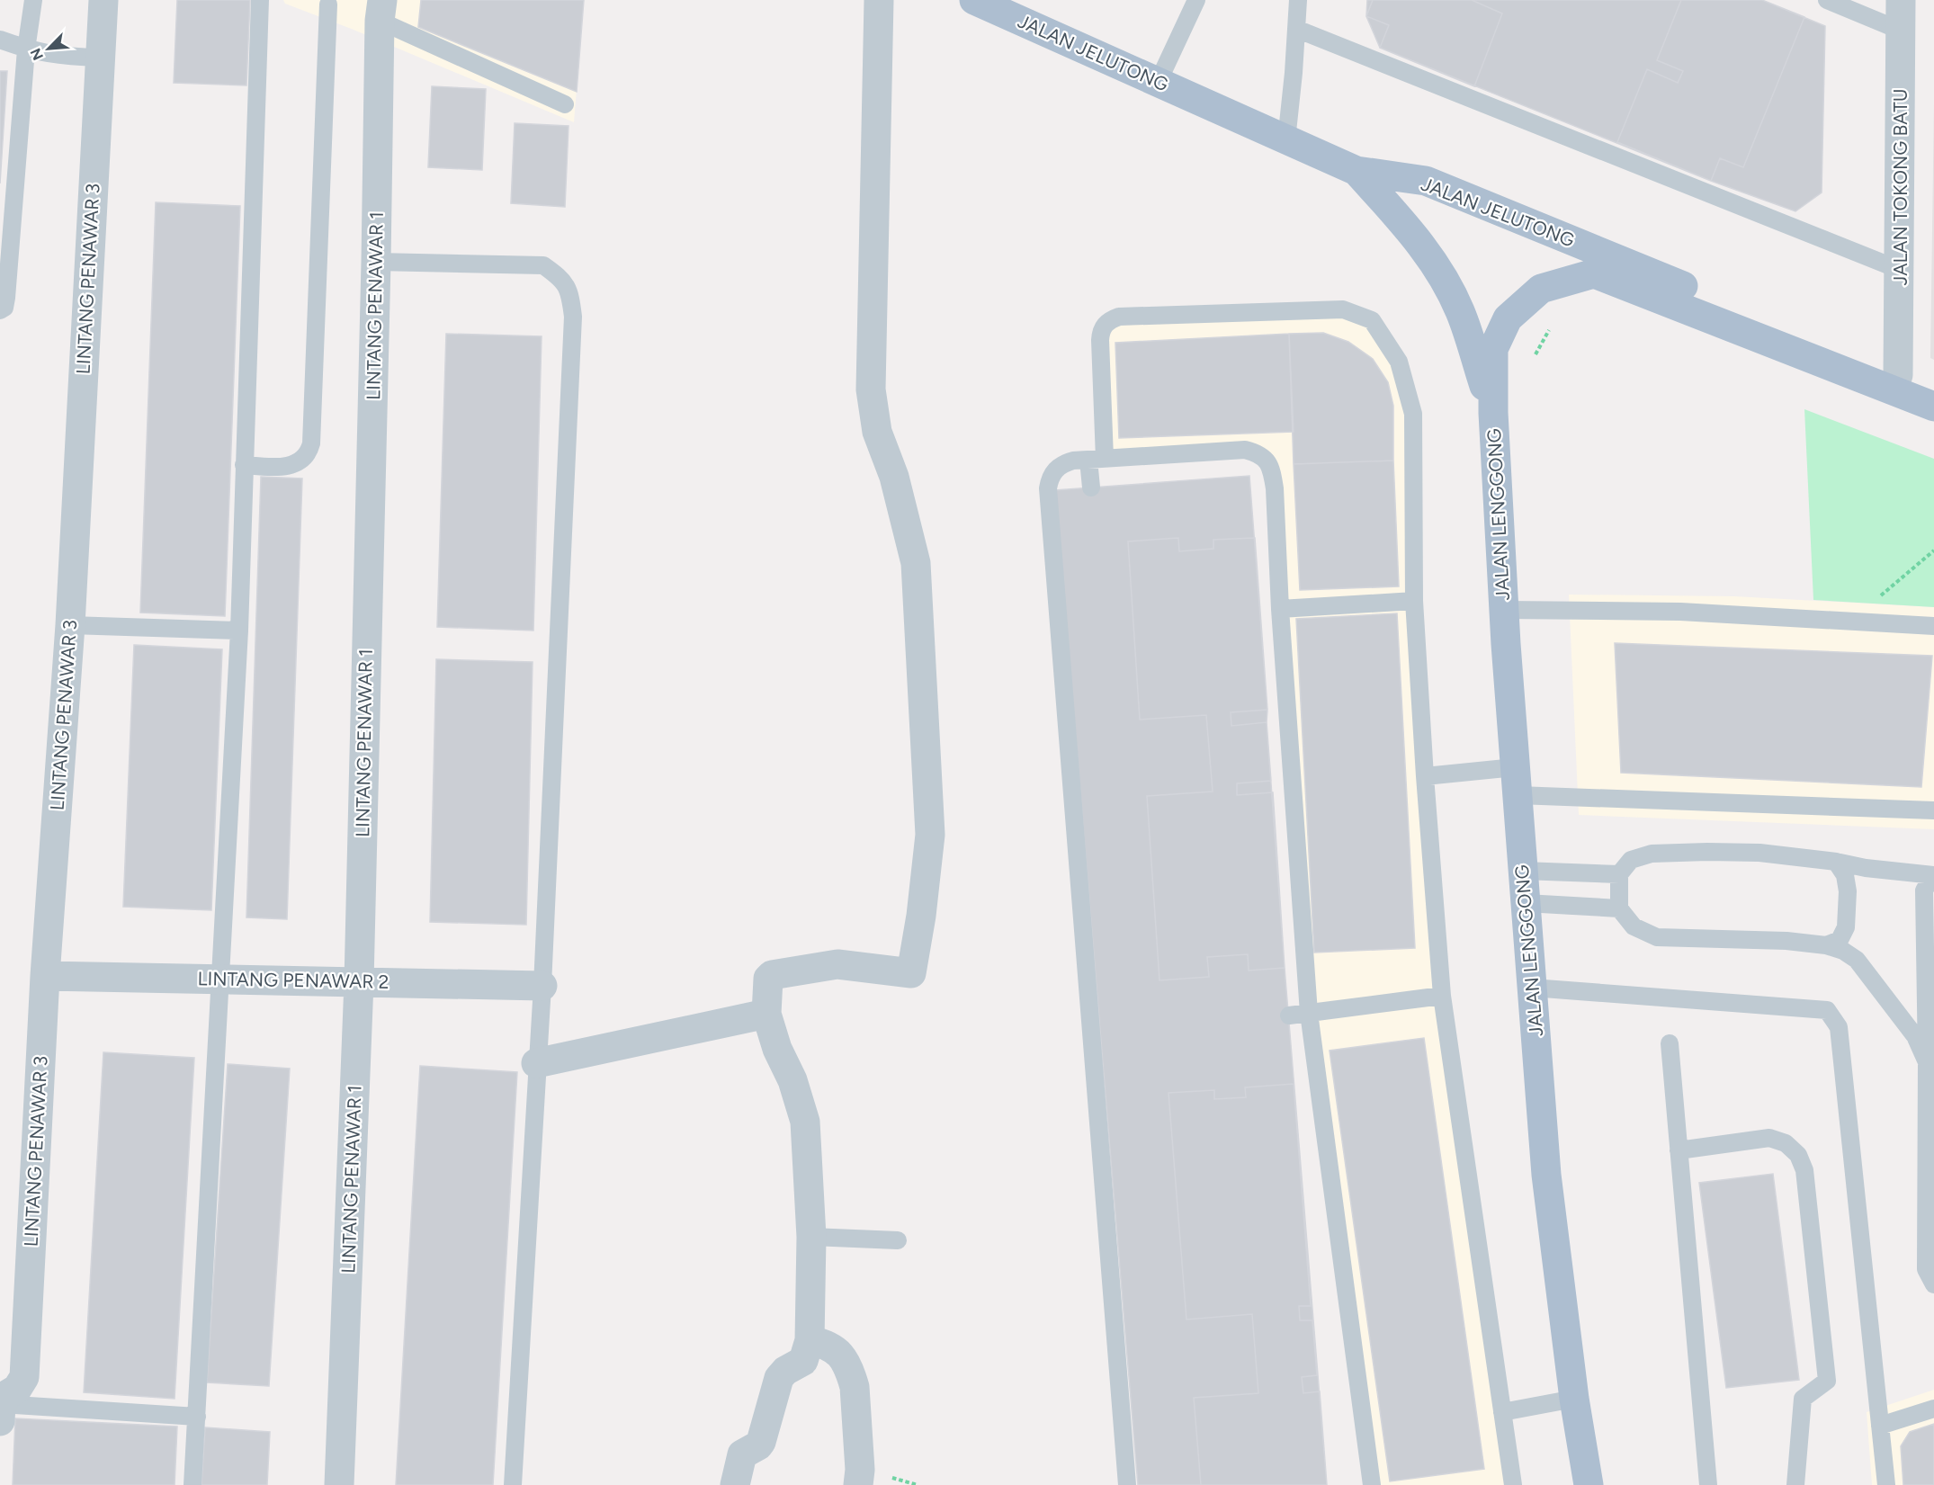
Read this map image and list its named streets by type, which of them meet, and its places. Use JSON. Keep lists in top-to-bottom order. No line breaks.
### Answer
{"streets":{"main road":["JALAN JELUTONG","JALAN LENGGONG"],"street":["JALAN TOKONG BATU","LINTANG PENAWAR 3","LINTANG PENAWAR 1","LINTANG PENAWAR 2"]},"crossings":[["JALAN JELUTONG","JALAN TOKONG BATU"],["JALAN JELUTONG","JALAN LENGGONG"],["LINTANG PENAWAR 3","LINTANG PENAWAR 2"],["LINTANG PENAWAR 1","LINTANG PENAWAR 2"]],"north":"bottom left"}
